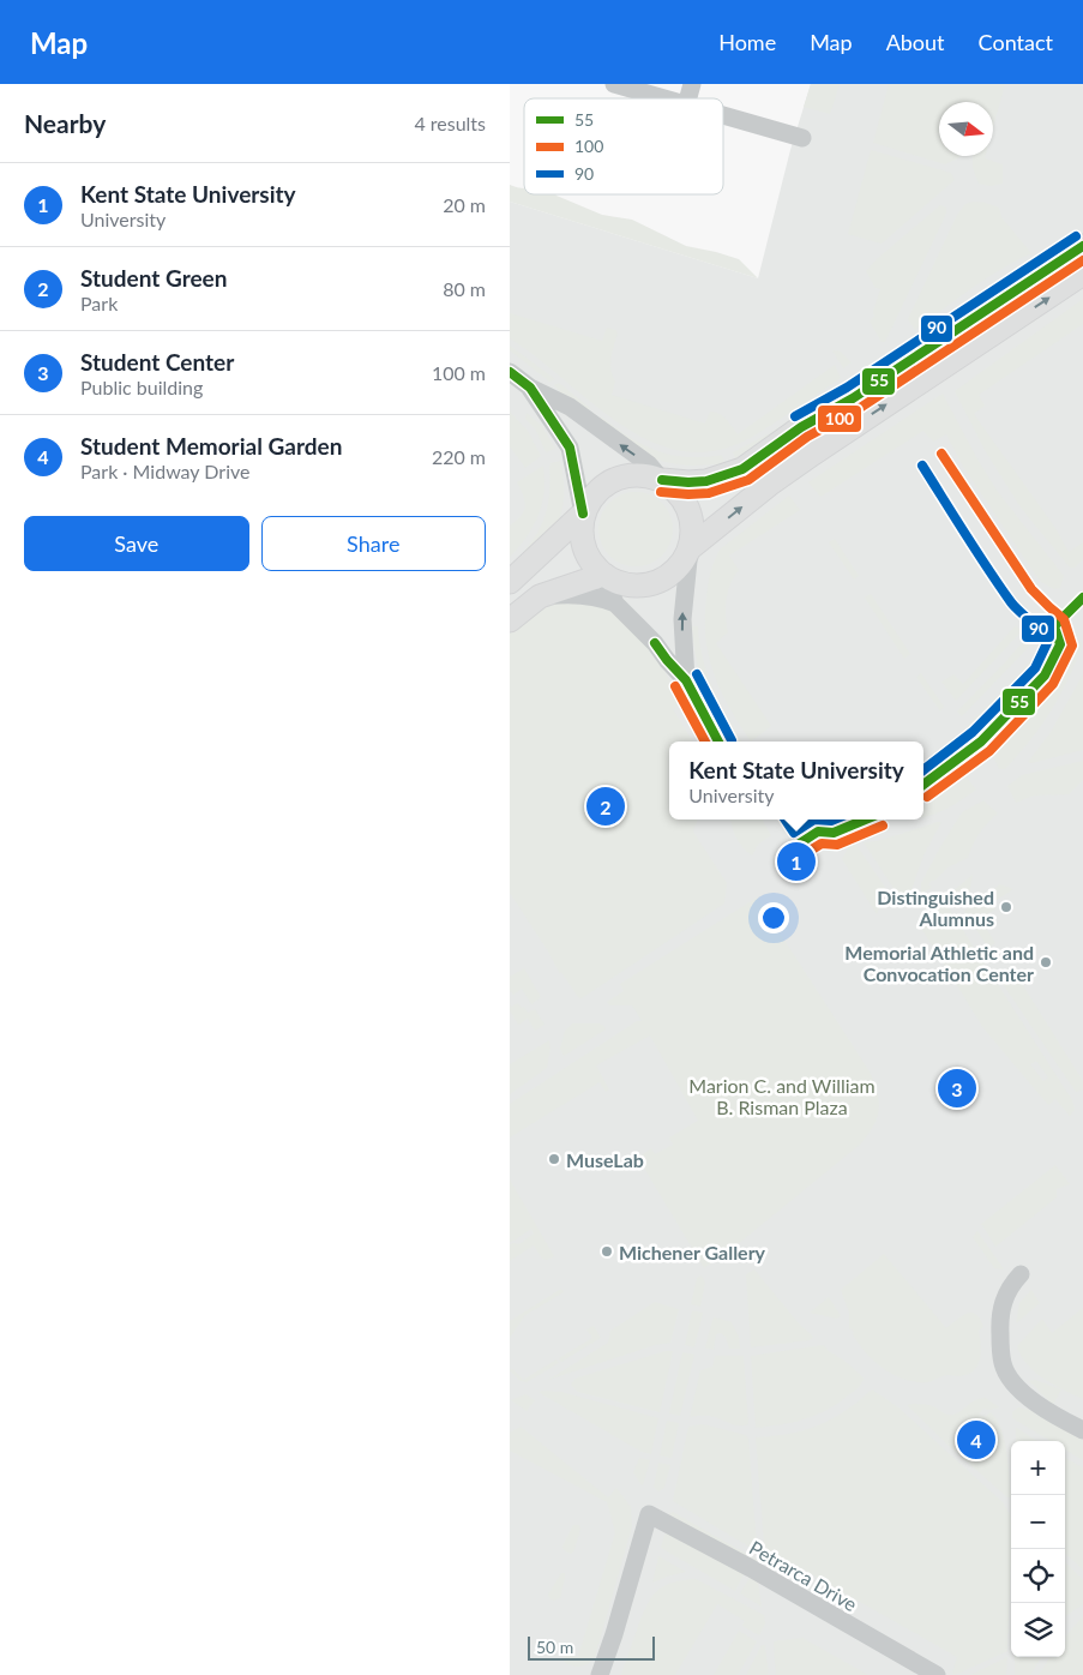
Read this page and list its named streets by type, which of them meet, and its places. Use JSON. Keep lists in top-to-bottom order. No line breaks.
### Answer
{"streets":{"street":["Petrarca Drive"]},"parks":["Marion C. and William B. Risman Plaza"],"places":["Distinguished Alumnus","Memorial Athletic and Convocation Center","MuseLab","Michener Gallery"],"lines":["transit line 90","transit line 55","transit line 100"],"legend":["55","100","90"],"scale_bar":"50 m","north":"right","page":{"header":"Map","nav":["Home","Map","About","Contact"],"heading":["Nearby","4 results"],"list":[{"mark":"1","name":"Kent State University","note":"University","value":"20 m"},{"mark":"2","name":"Student Green","note":"Park","value":"80 m"},{"mark":"3","name":"Student Center","note":"Public building","value":"100 m"},{"mark":"4","name":"Student Memorial Garden","note":"Park · Midway Drive","value":"220 m"}],"buttons":["Save","Share"],"popup":["Kent State University","University"],"pins":["2","1","3","4"],"map_buttons":["+","−"],"scale":"50 m"}}
